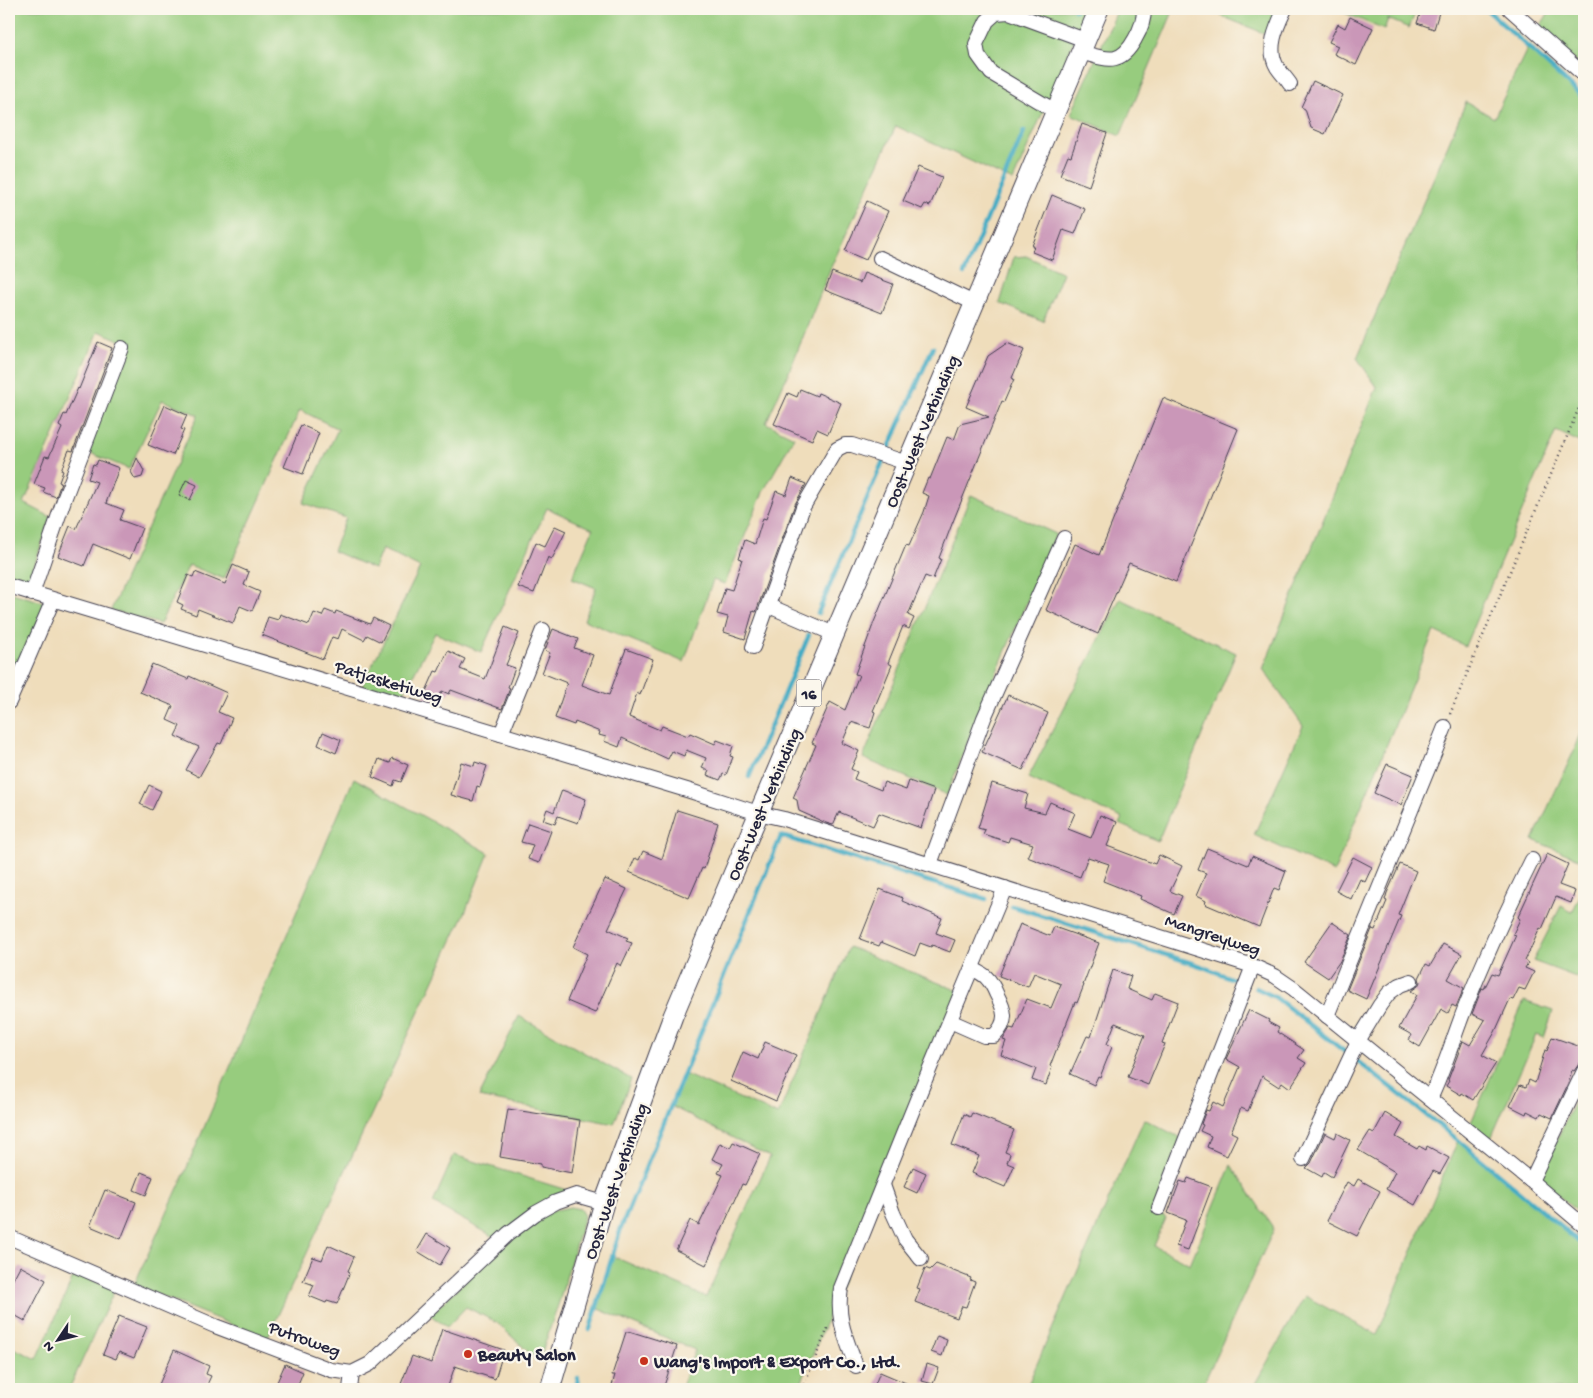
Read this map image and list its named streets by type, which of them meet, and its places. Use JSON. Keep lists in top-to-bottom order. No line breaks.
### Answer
{"streets":{"main road":["Oost-West Verbinding","16"],"street":["Patjasketiweg","Mangreyweg","Putroweg"]},"crossings":[["Oost-West Verbinding","Patjasketiweg"],["Oost-West Verbinding","Mangreyweg"],["Oost-West Verbinding","Putroweg"],["Patjasketiweg","Mangreyweg"]],"places":["Beauty Salon","Wang's Import & Export Co., Ltd."],"north":"bottom left"}
